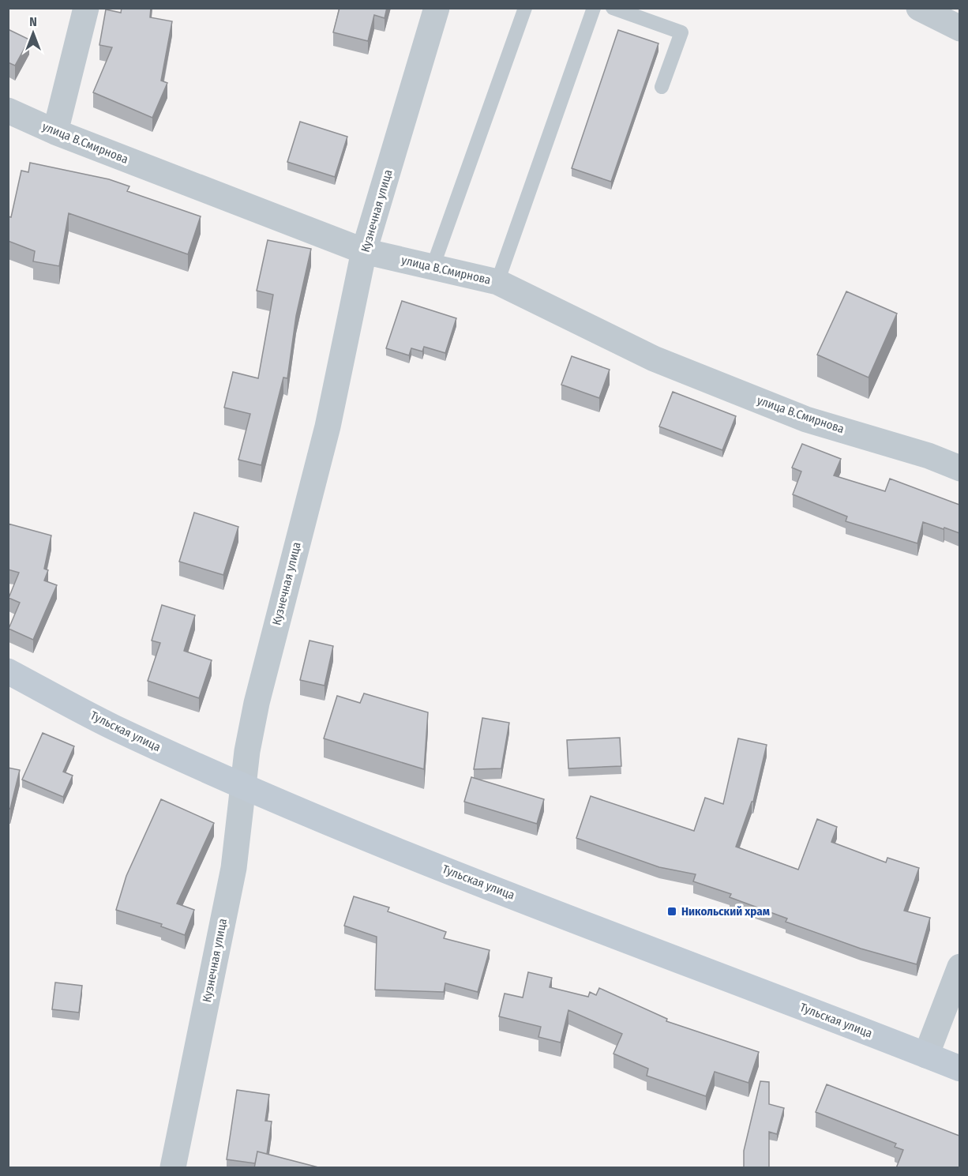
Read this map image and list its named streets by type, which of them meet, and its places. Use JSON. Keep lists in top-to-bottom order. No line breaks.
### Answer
{"streets":{"main road":["Тульская улица"],"street":["улица В.Смирнова","Кузнечная улица"]},"crossings":[["улица В.Смирнова","Кузнечная улица"],["Кузнечная улица","Тульская улица"]],"places":{"transit":["Никольский храм"]},"north":"top"}
